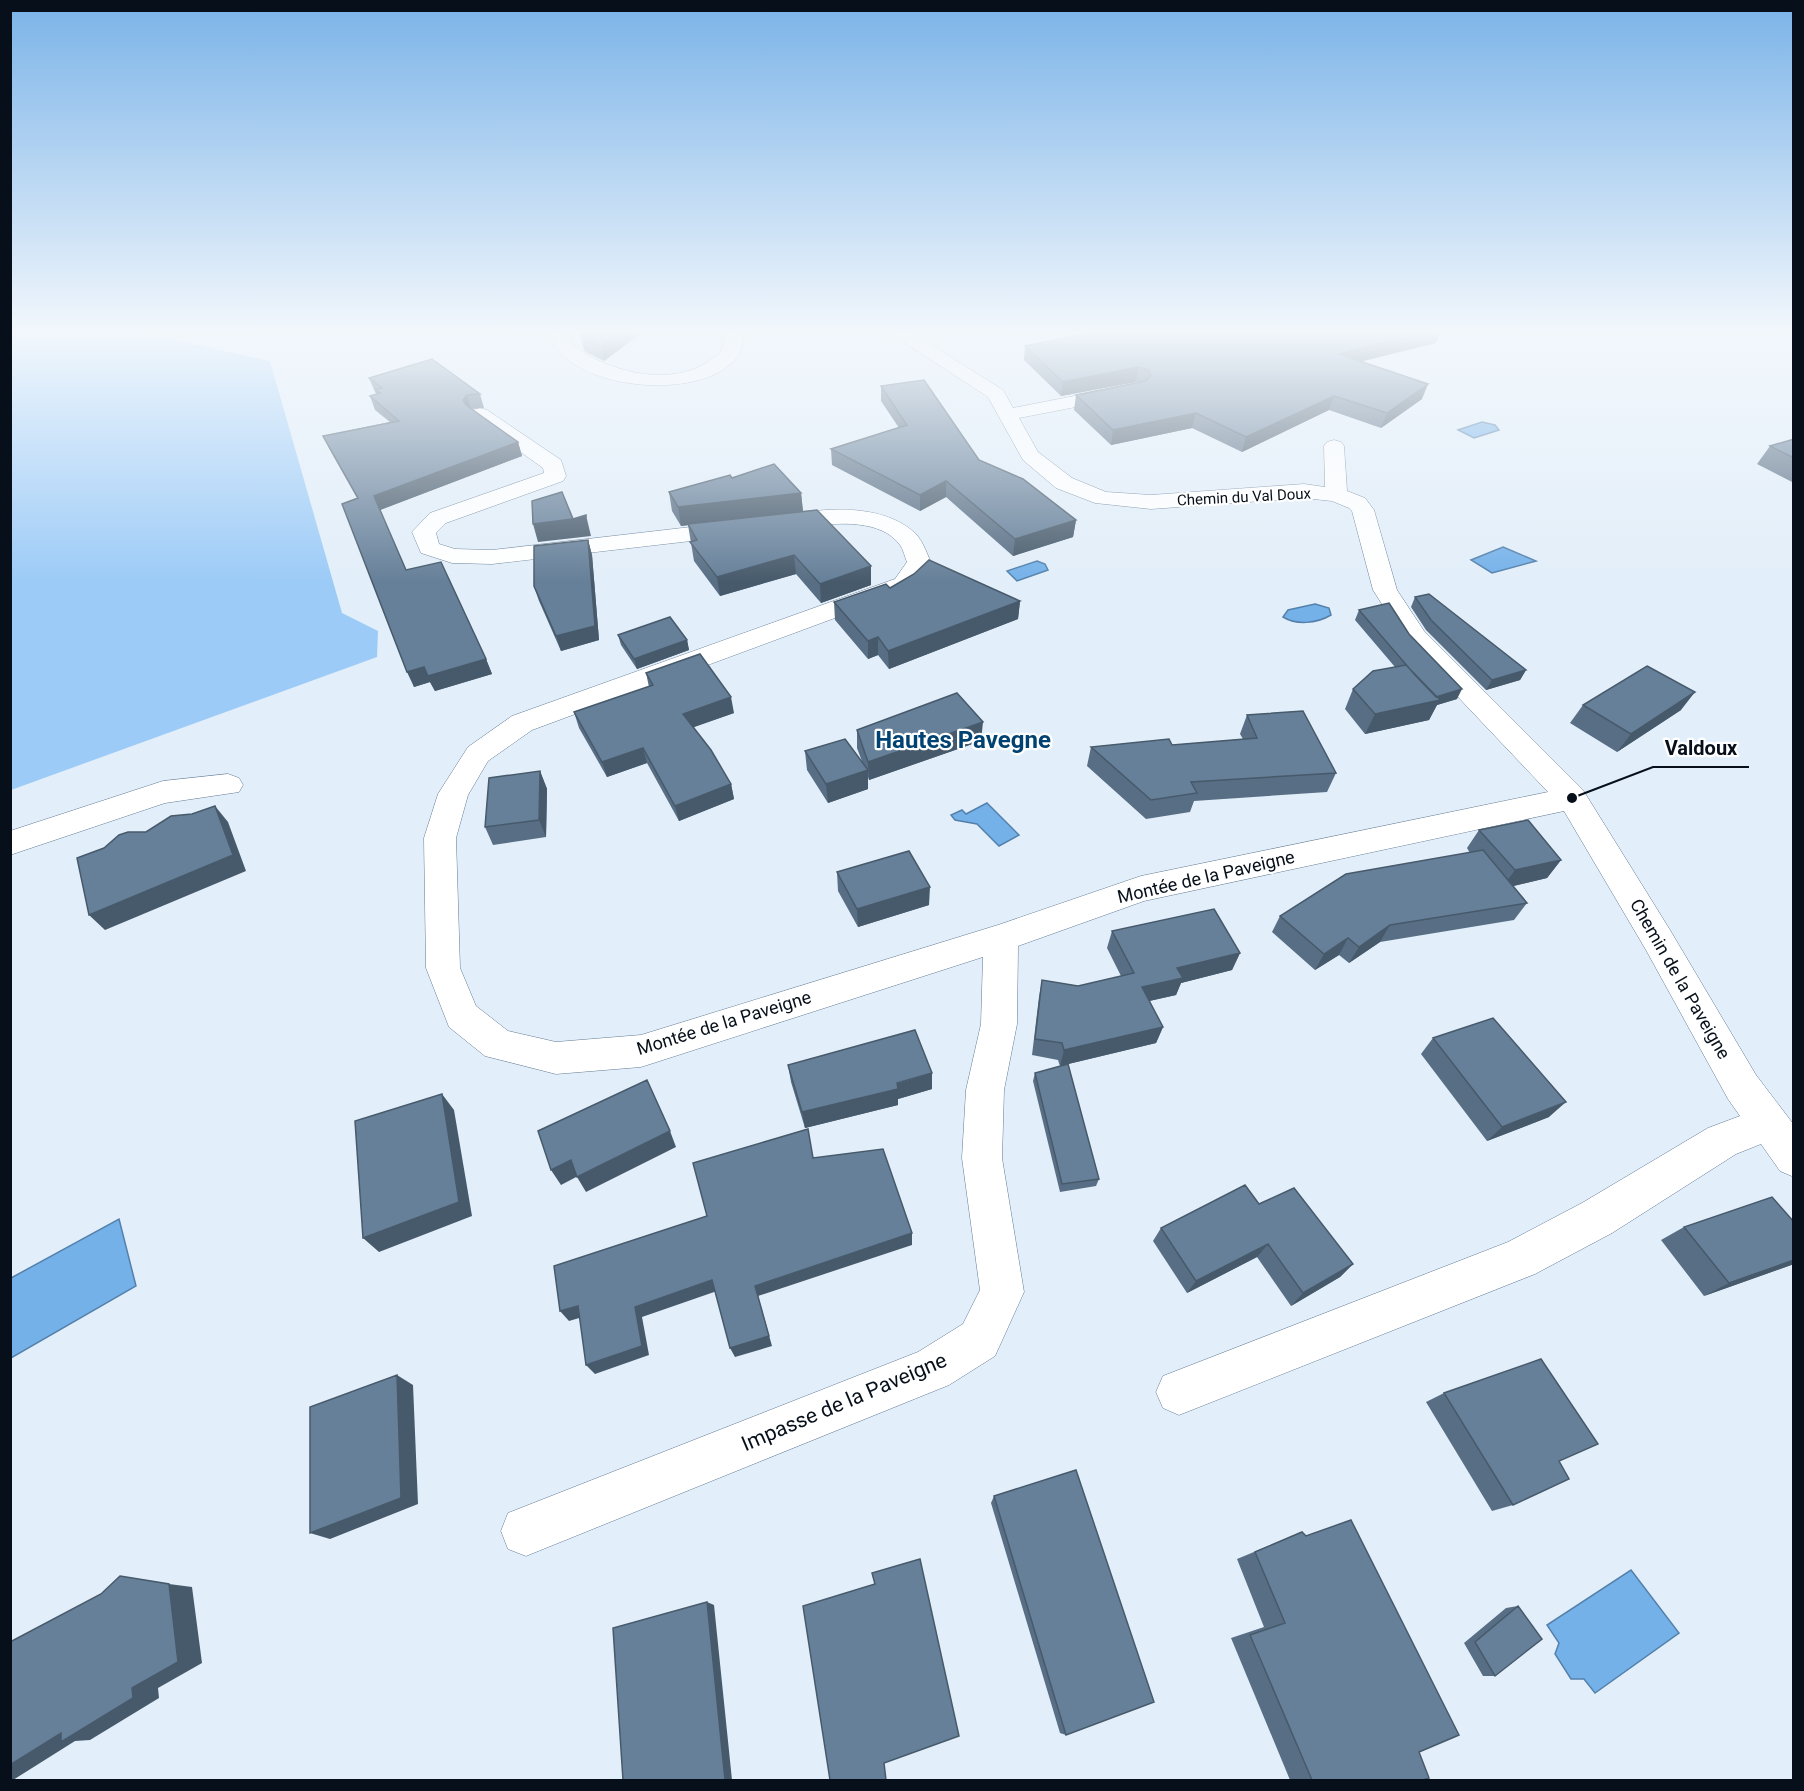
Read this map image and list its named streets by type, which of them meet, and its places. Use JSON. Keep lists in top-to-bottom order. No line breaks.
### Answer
{"streets":{"street":["Chemin du Val Doux","Montée de la Paveigne","Chemin de la Paveigne","Impasse de la Paveigne"]},"crossings":[["Chemin du Val Doux","Montée de la Paveigne"],["Chemin du Val Doux","Chemin de la Paveigne"],["Montée de la Paveigne","Chemin de la Paveigne"],["Montée de la Paveigne","Impasse de la Paveigne"]],"districts":["Hautes Pavegne"],"places":["Valdoux"]}
